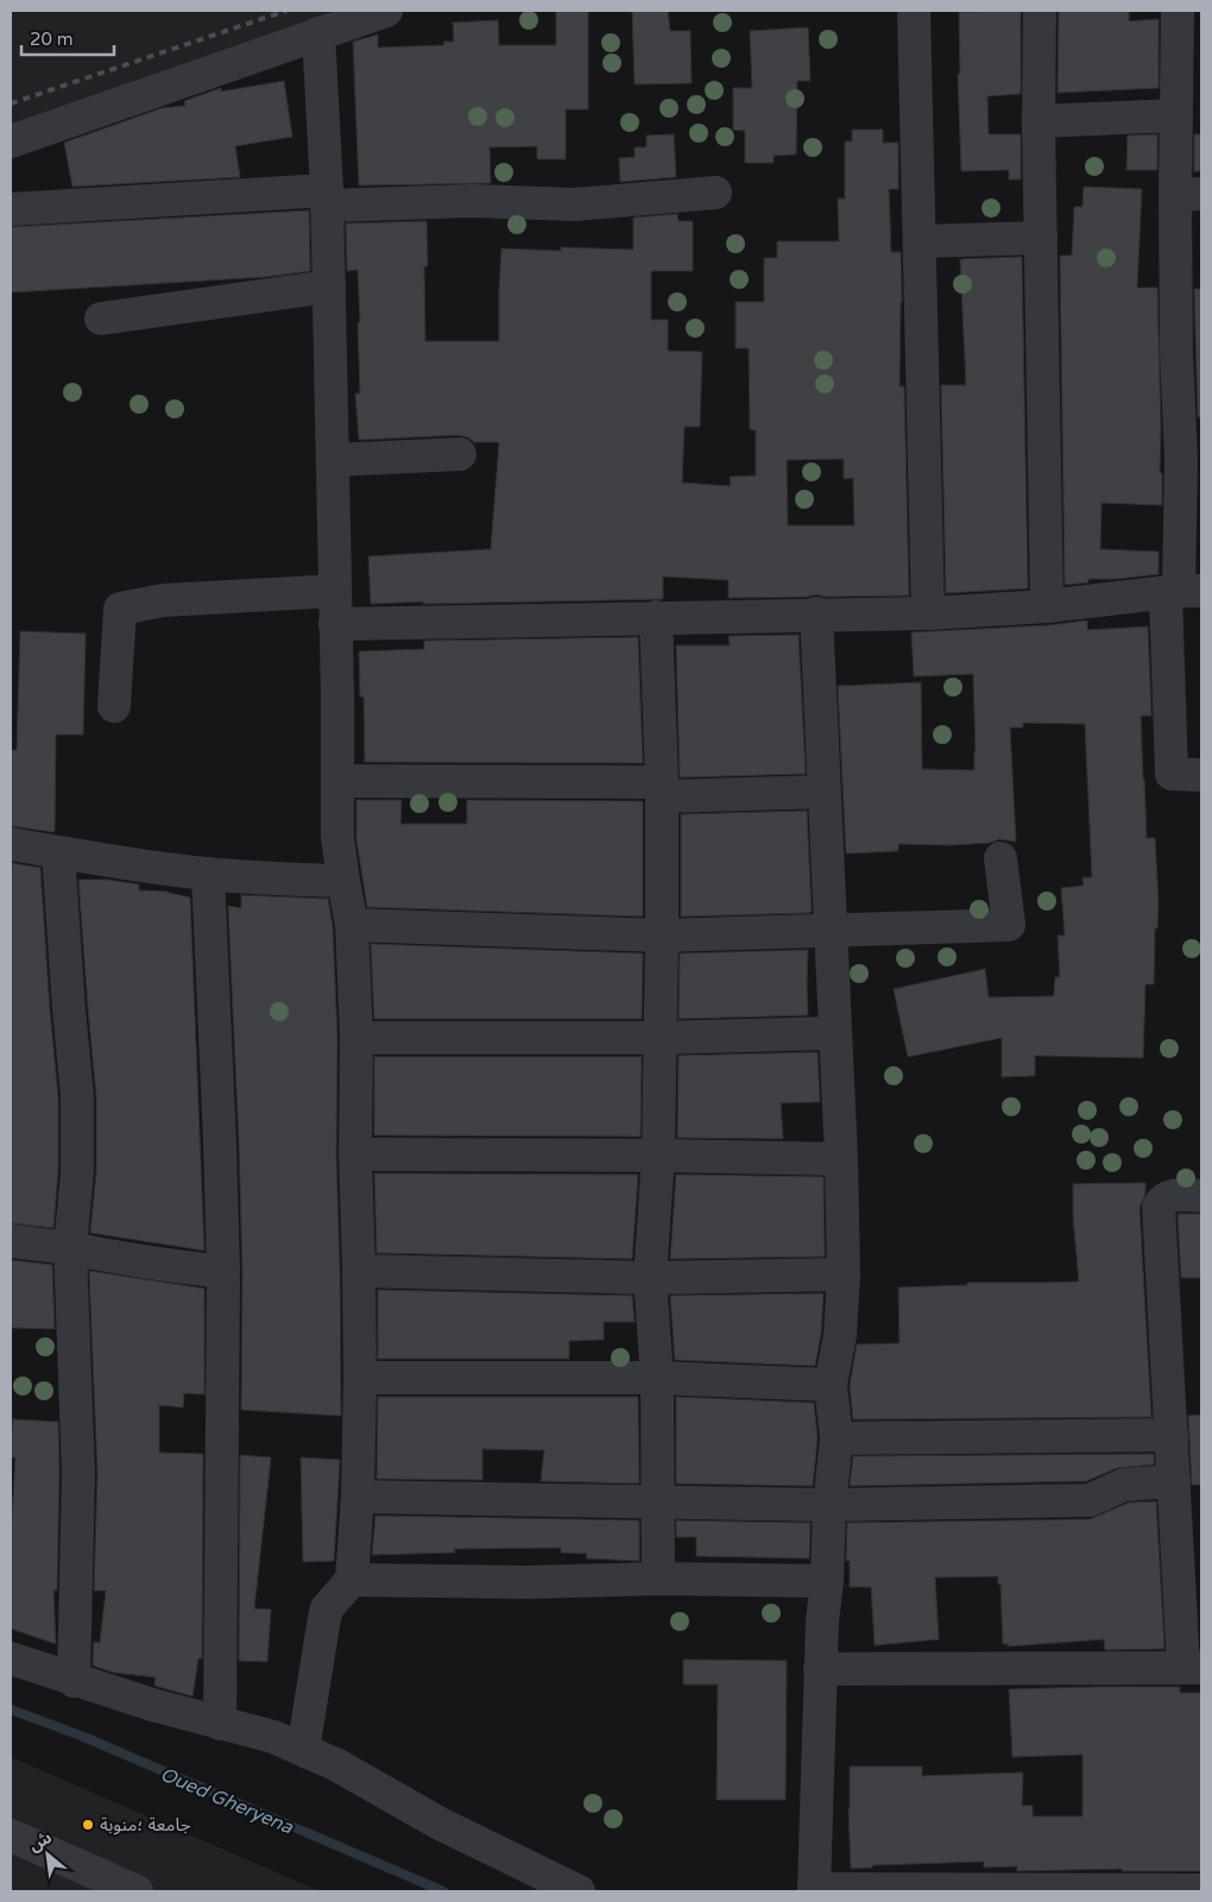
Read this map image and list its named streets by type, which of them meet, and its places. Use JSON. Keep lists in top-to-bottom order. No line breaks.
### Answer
{"water":["Oued Gheryena"],"places":["جامعة ؛منوبة"],"scale_bar":"20 m","north":"top left"}
